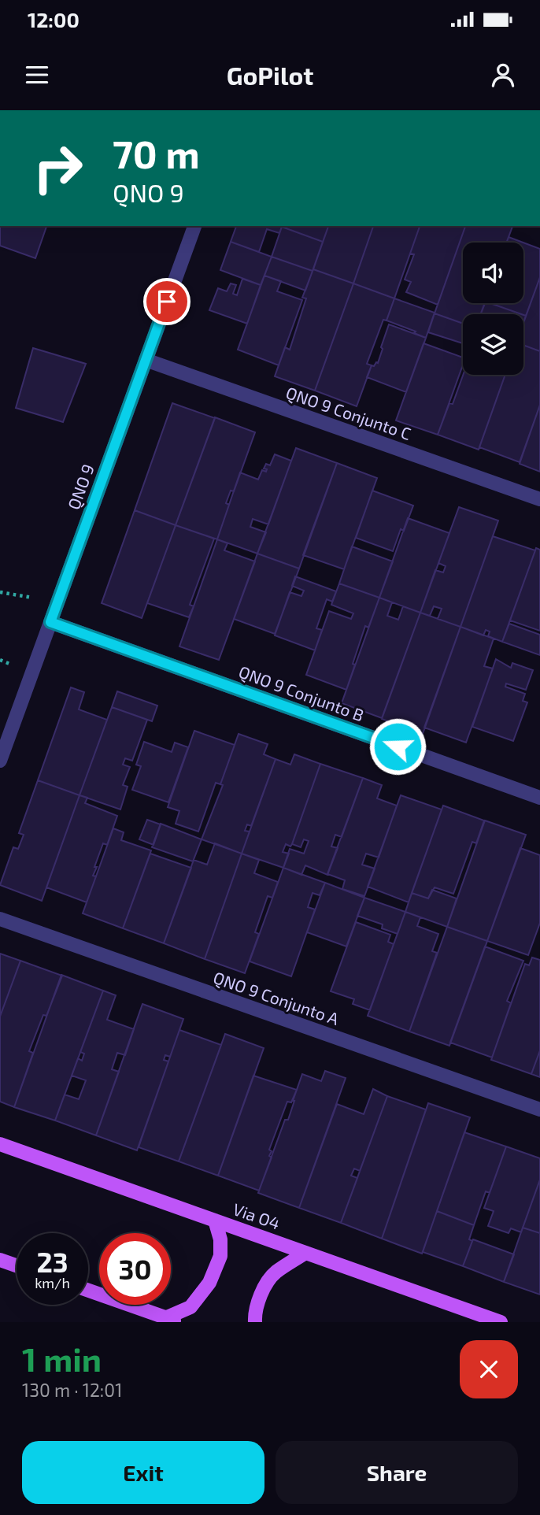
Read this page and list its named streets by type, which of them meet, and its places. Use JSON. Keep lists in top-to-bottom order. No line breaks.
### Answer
{"streets":{"main road":["Via O4"],"street":["QNO 9 Conjunto C","QNO 9","QNO 9 Conjunto B","QNO 9 Conjunto A"]},"crossings":[["QNO 9 Conjunto C","QNO 9"],["QNO 9","QNO 9 Conjunto B"]],"page":{"status":"12:00","header":"GoPilot","turn":["70 m","QNO 9"],"speed":"23 km/h","limit":"30","heading":["1 min","130 m · 12:01"],"buttons":["Exit","Share"]}}
